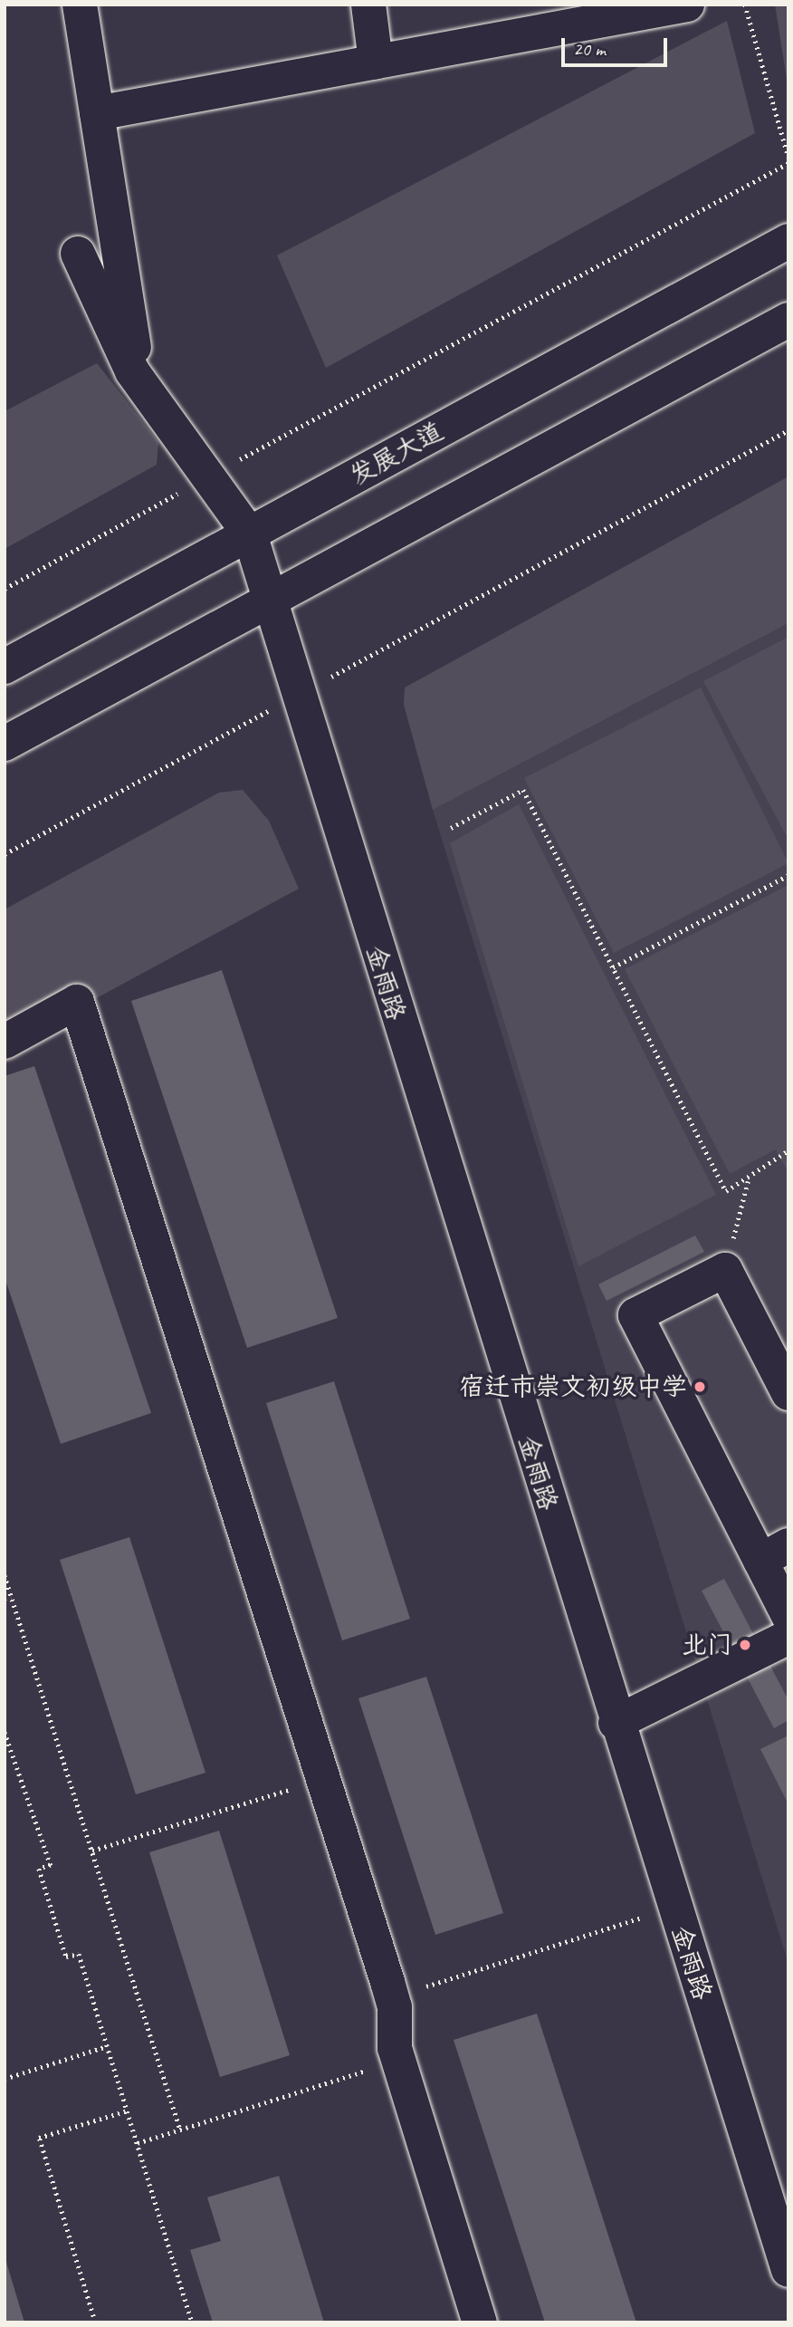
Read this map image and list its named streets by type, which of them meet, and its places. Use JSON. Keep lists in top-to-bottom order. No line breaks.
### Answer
{"streets":{"street":["发展大道","金雨路"]},"crossings":[["发展大道","金雨路"]],"places":["宿迁市崇文初级中学","北门"],"scale_bar":"20 m"}
